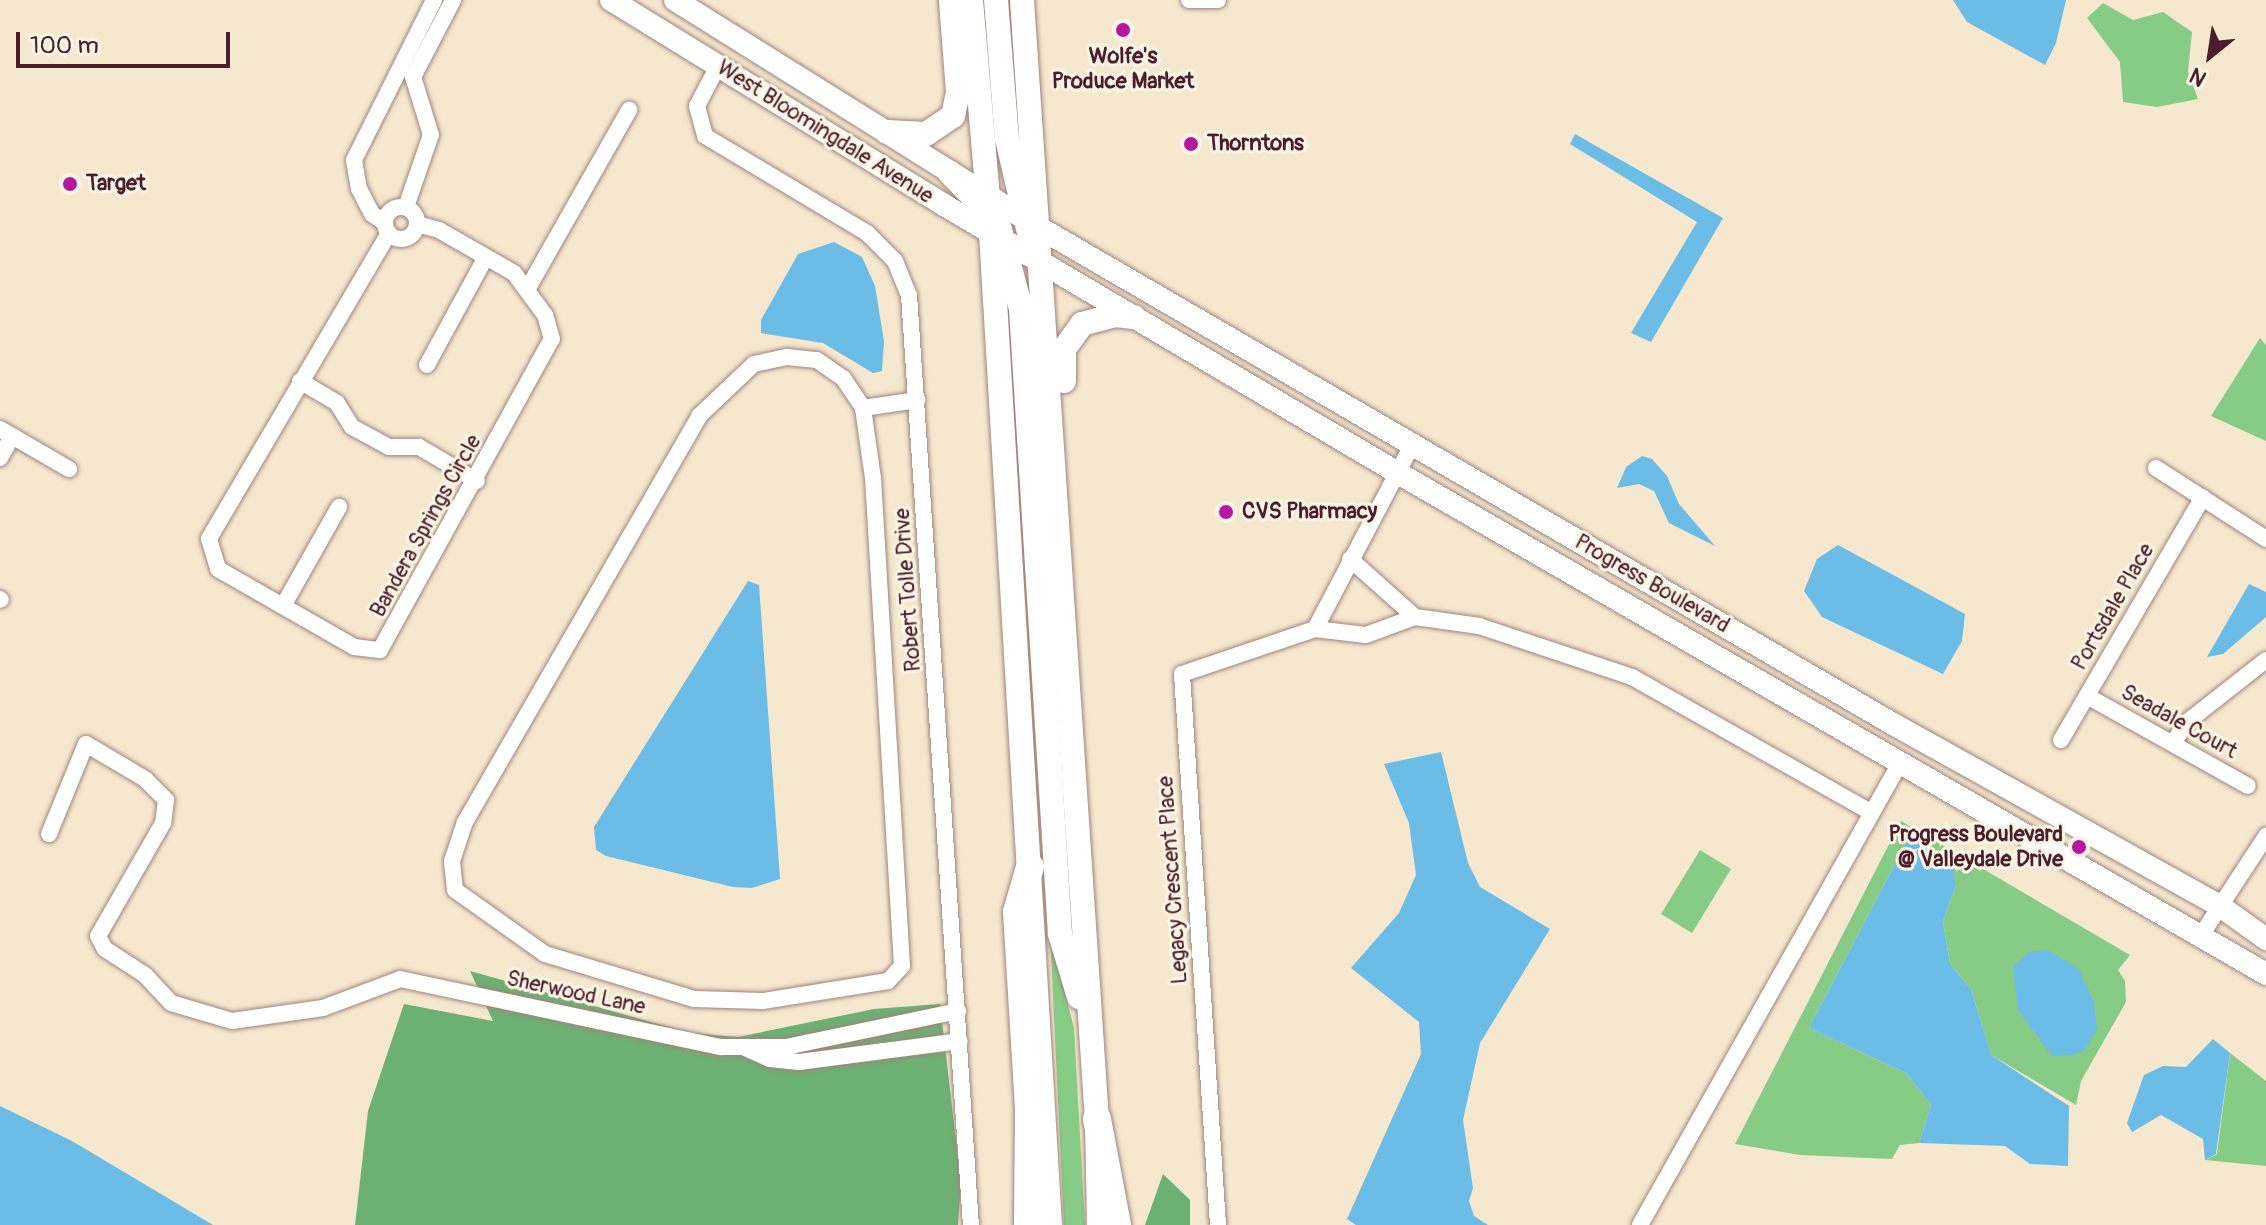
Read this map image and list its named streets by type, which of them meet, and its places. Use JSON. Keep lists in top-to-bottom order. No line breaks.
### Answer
{"streets":{"main road":["West Bloomingdale Avenue","Progress Boulevard"],"street":["Bandera Springs Circle","Robert Tolle Drive","Portsdale Place","Seadale Court","Legacy Crescent Place","Sherwood Lane"]},"crossings":[["West Bloomingdale Avenue","Progress Boulevard"],["West Bloomingdale Avenue","Robert Tolle Drive"],["Robert Tolle Drive","Sherwood Lane"],["Portsdale Place","Seadale Court"]],"places":["Wolfe's Produce Market","Thorntons","Target","CVS Pharmacy","Progress Boulevard @ Valleydale Drive"],"scale_bar":"100 m","north":"bottom left"}
